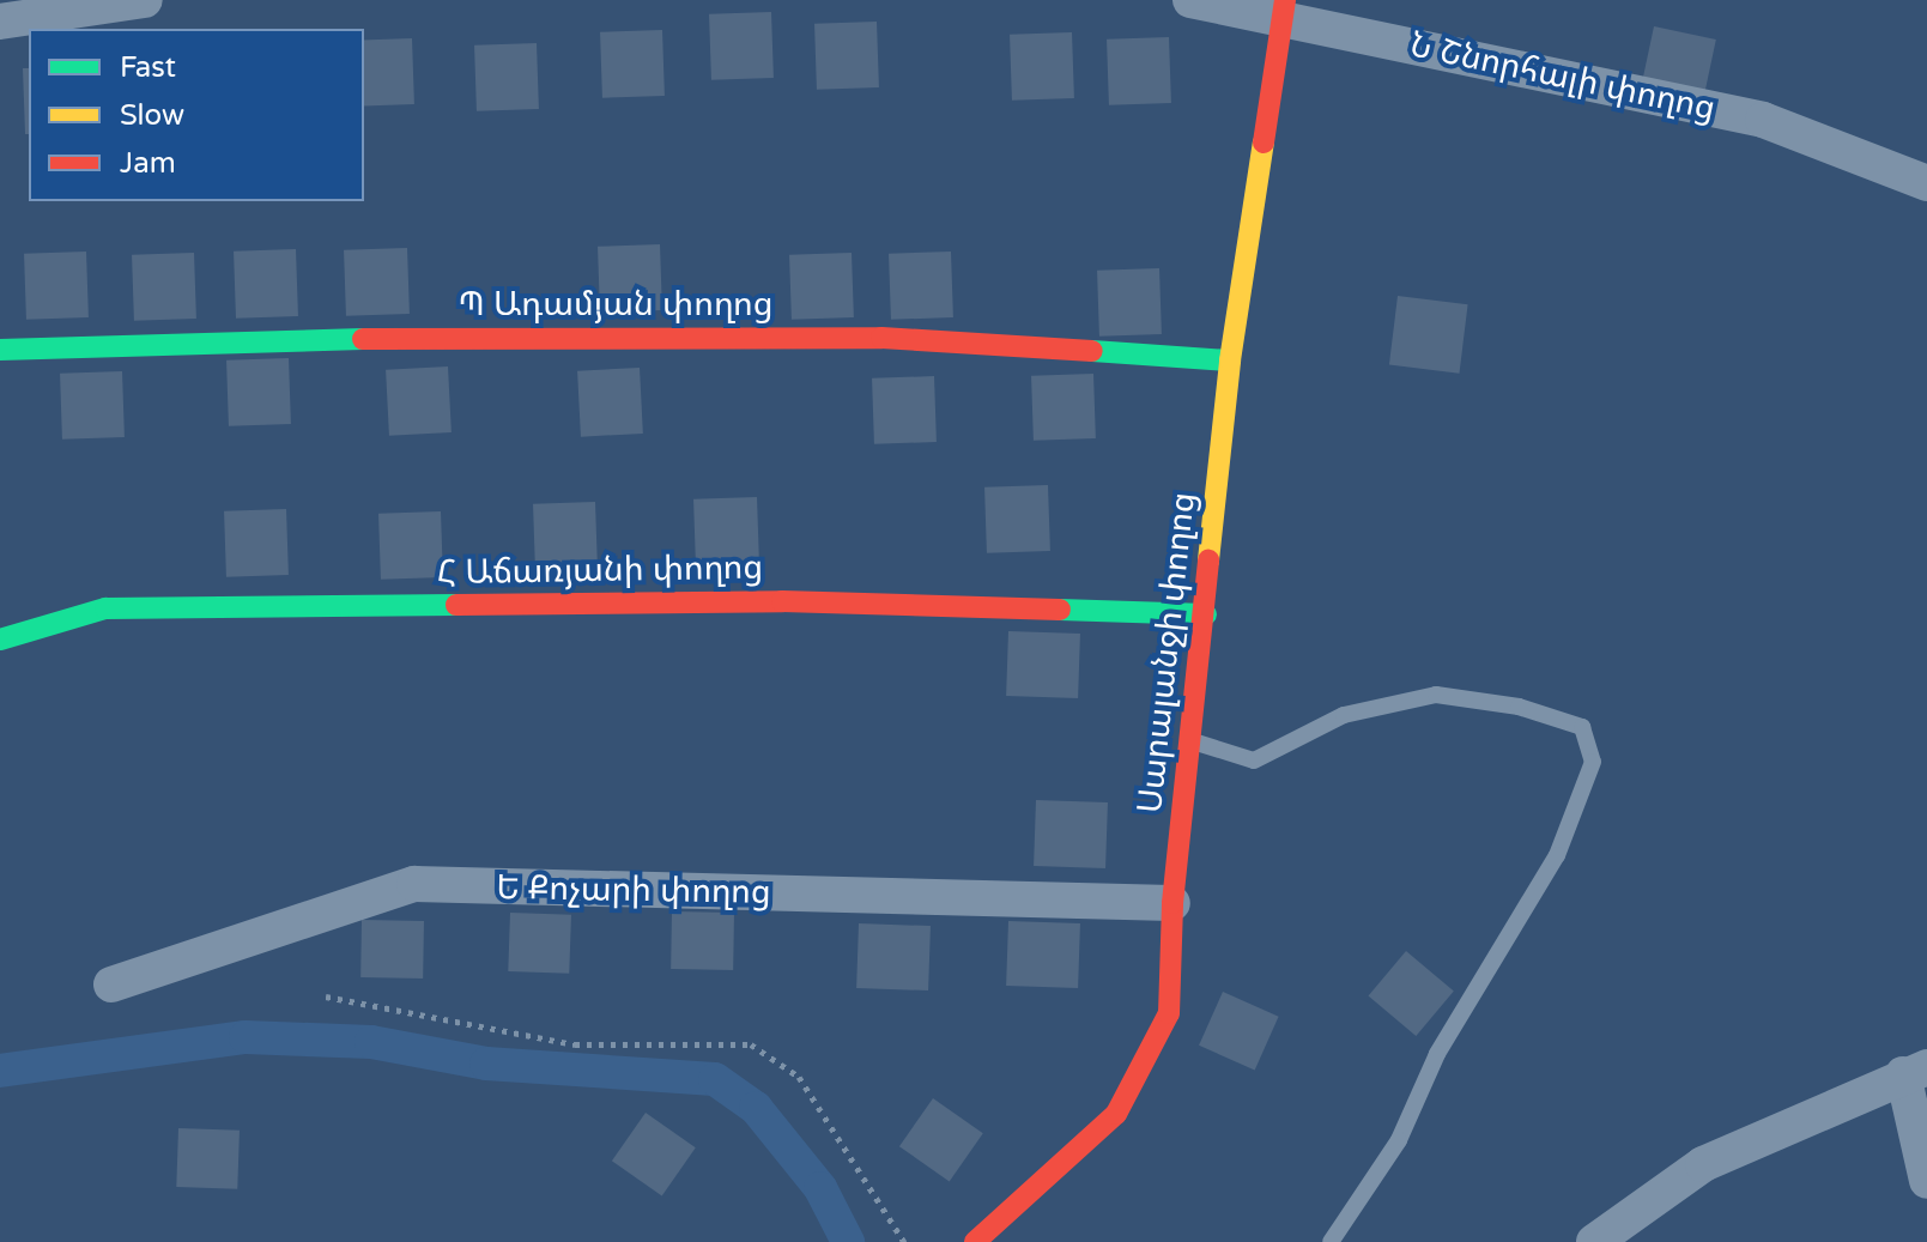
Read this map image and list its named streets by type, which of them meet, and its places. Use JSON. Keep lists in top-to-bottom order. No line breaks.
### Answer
{"streets":{"street":["Ն Շնորհալի փողոց","Պ Ադամյան փողոց","Հ Աճառյանի փողոց","Սարալանջի փողոց","Ե Քոչարի փողոց"]},"crossings":[["Ն Շնորհալի փողոց","Սարալանջի փողոց"],["Պ Ադամյան փողոց","Սարալանջի փողոց"],["Հ Աճառյանի փողոց","Սարալանջի փողոց"],["Սարալանջի փողոց","Ե Քոչարի փողոց"]],"legend":["Fast","Slow","Jam"]}
